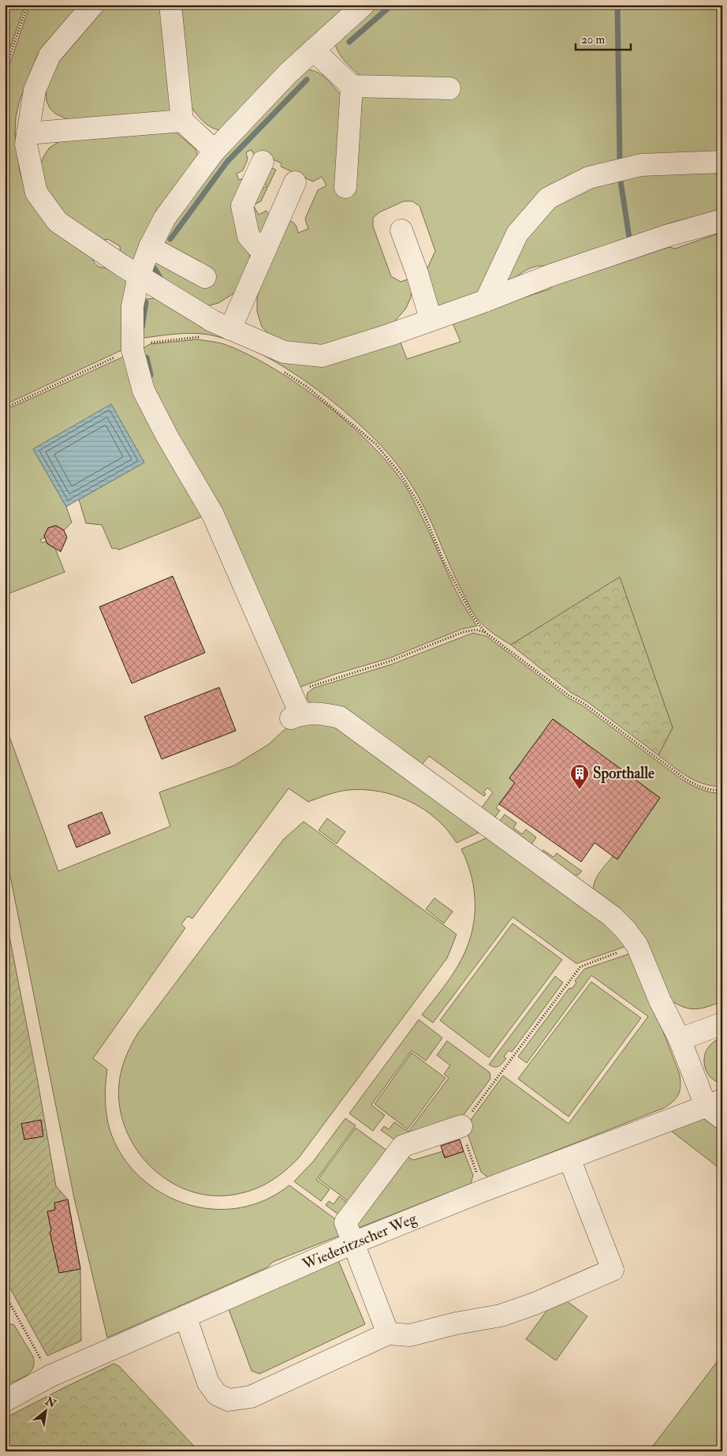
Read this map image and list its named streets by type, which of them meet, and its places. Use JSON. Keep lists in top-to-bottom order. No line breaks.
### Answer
{"streets":{"street":["Wiederitzscher Weg"]},"places":{"building":["Sporthalle"]},"scale_bar":"20 m","north":"top right"}
